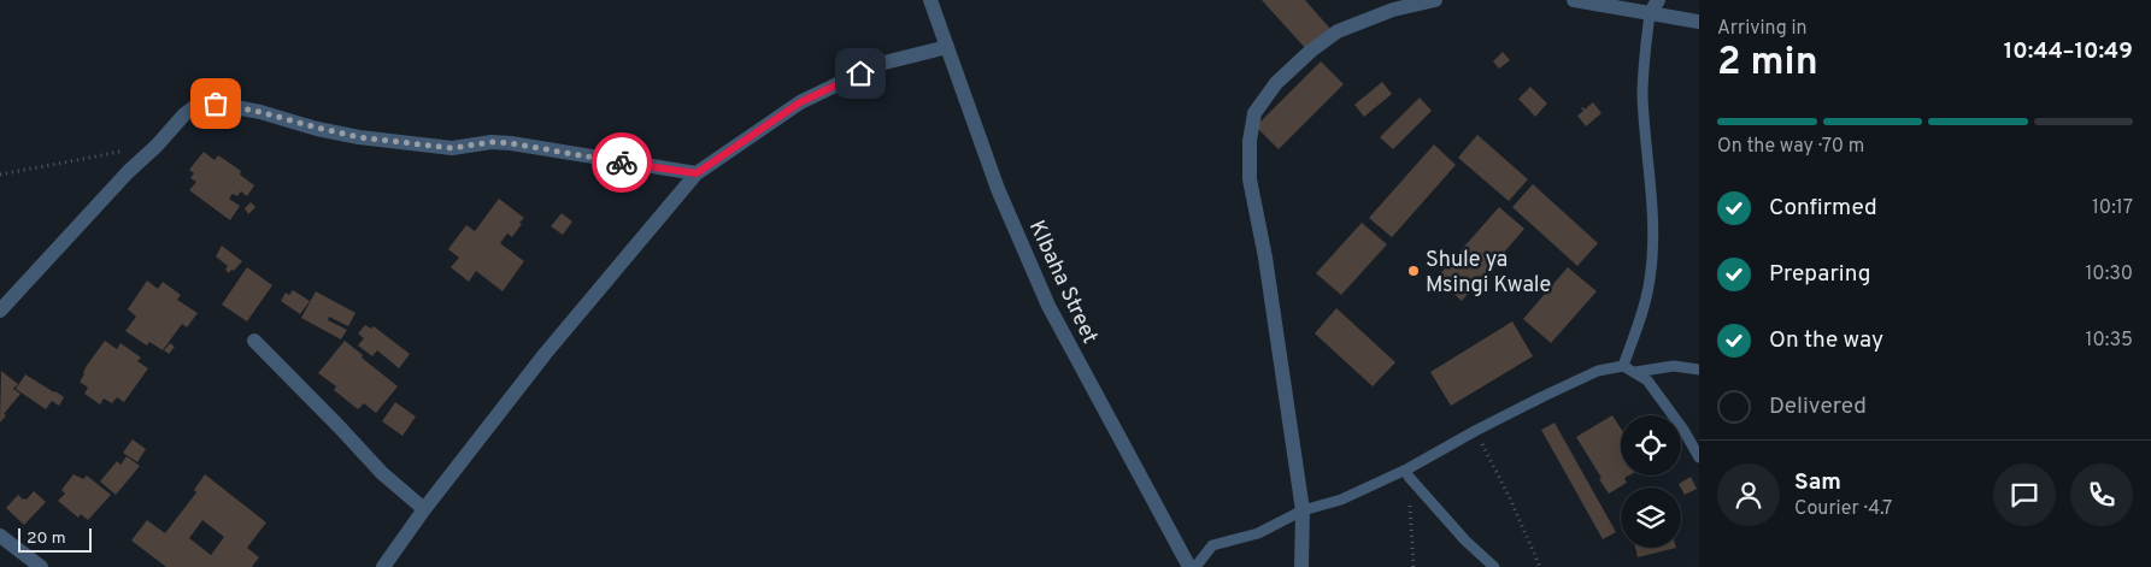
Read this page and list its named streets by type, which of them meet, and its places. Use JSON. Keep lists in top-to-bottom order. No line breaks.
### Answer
{"streets":{"street":["KIbaha Street"]},"places":["Shule ya Msingi Kwale"],"scale_bar":"20 m","page":{"heading":["2 min","Arriving in","10:44–10:49"],"panel":["Sam","Courier · 4.7"],"bar":"On the way · 70 m","list":[["Confirmed","10:17"],["Preparing","10:30"],["On the way","10:35"],"Delivered"],"scale":"20 m"}}
